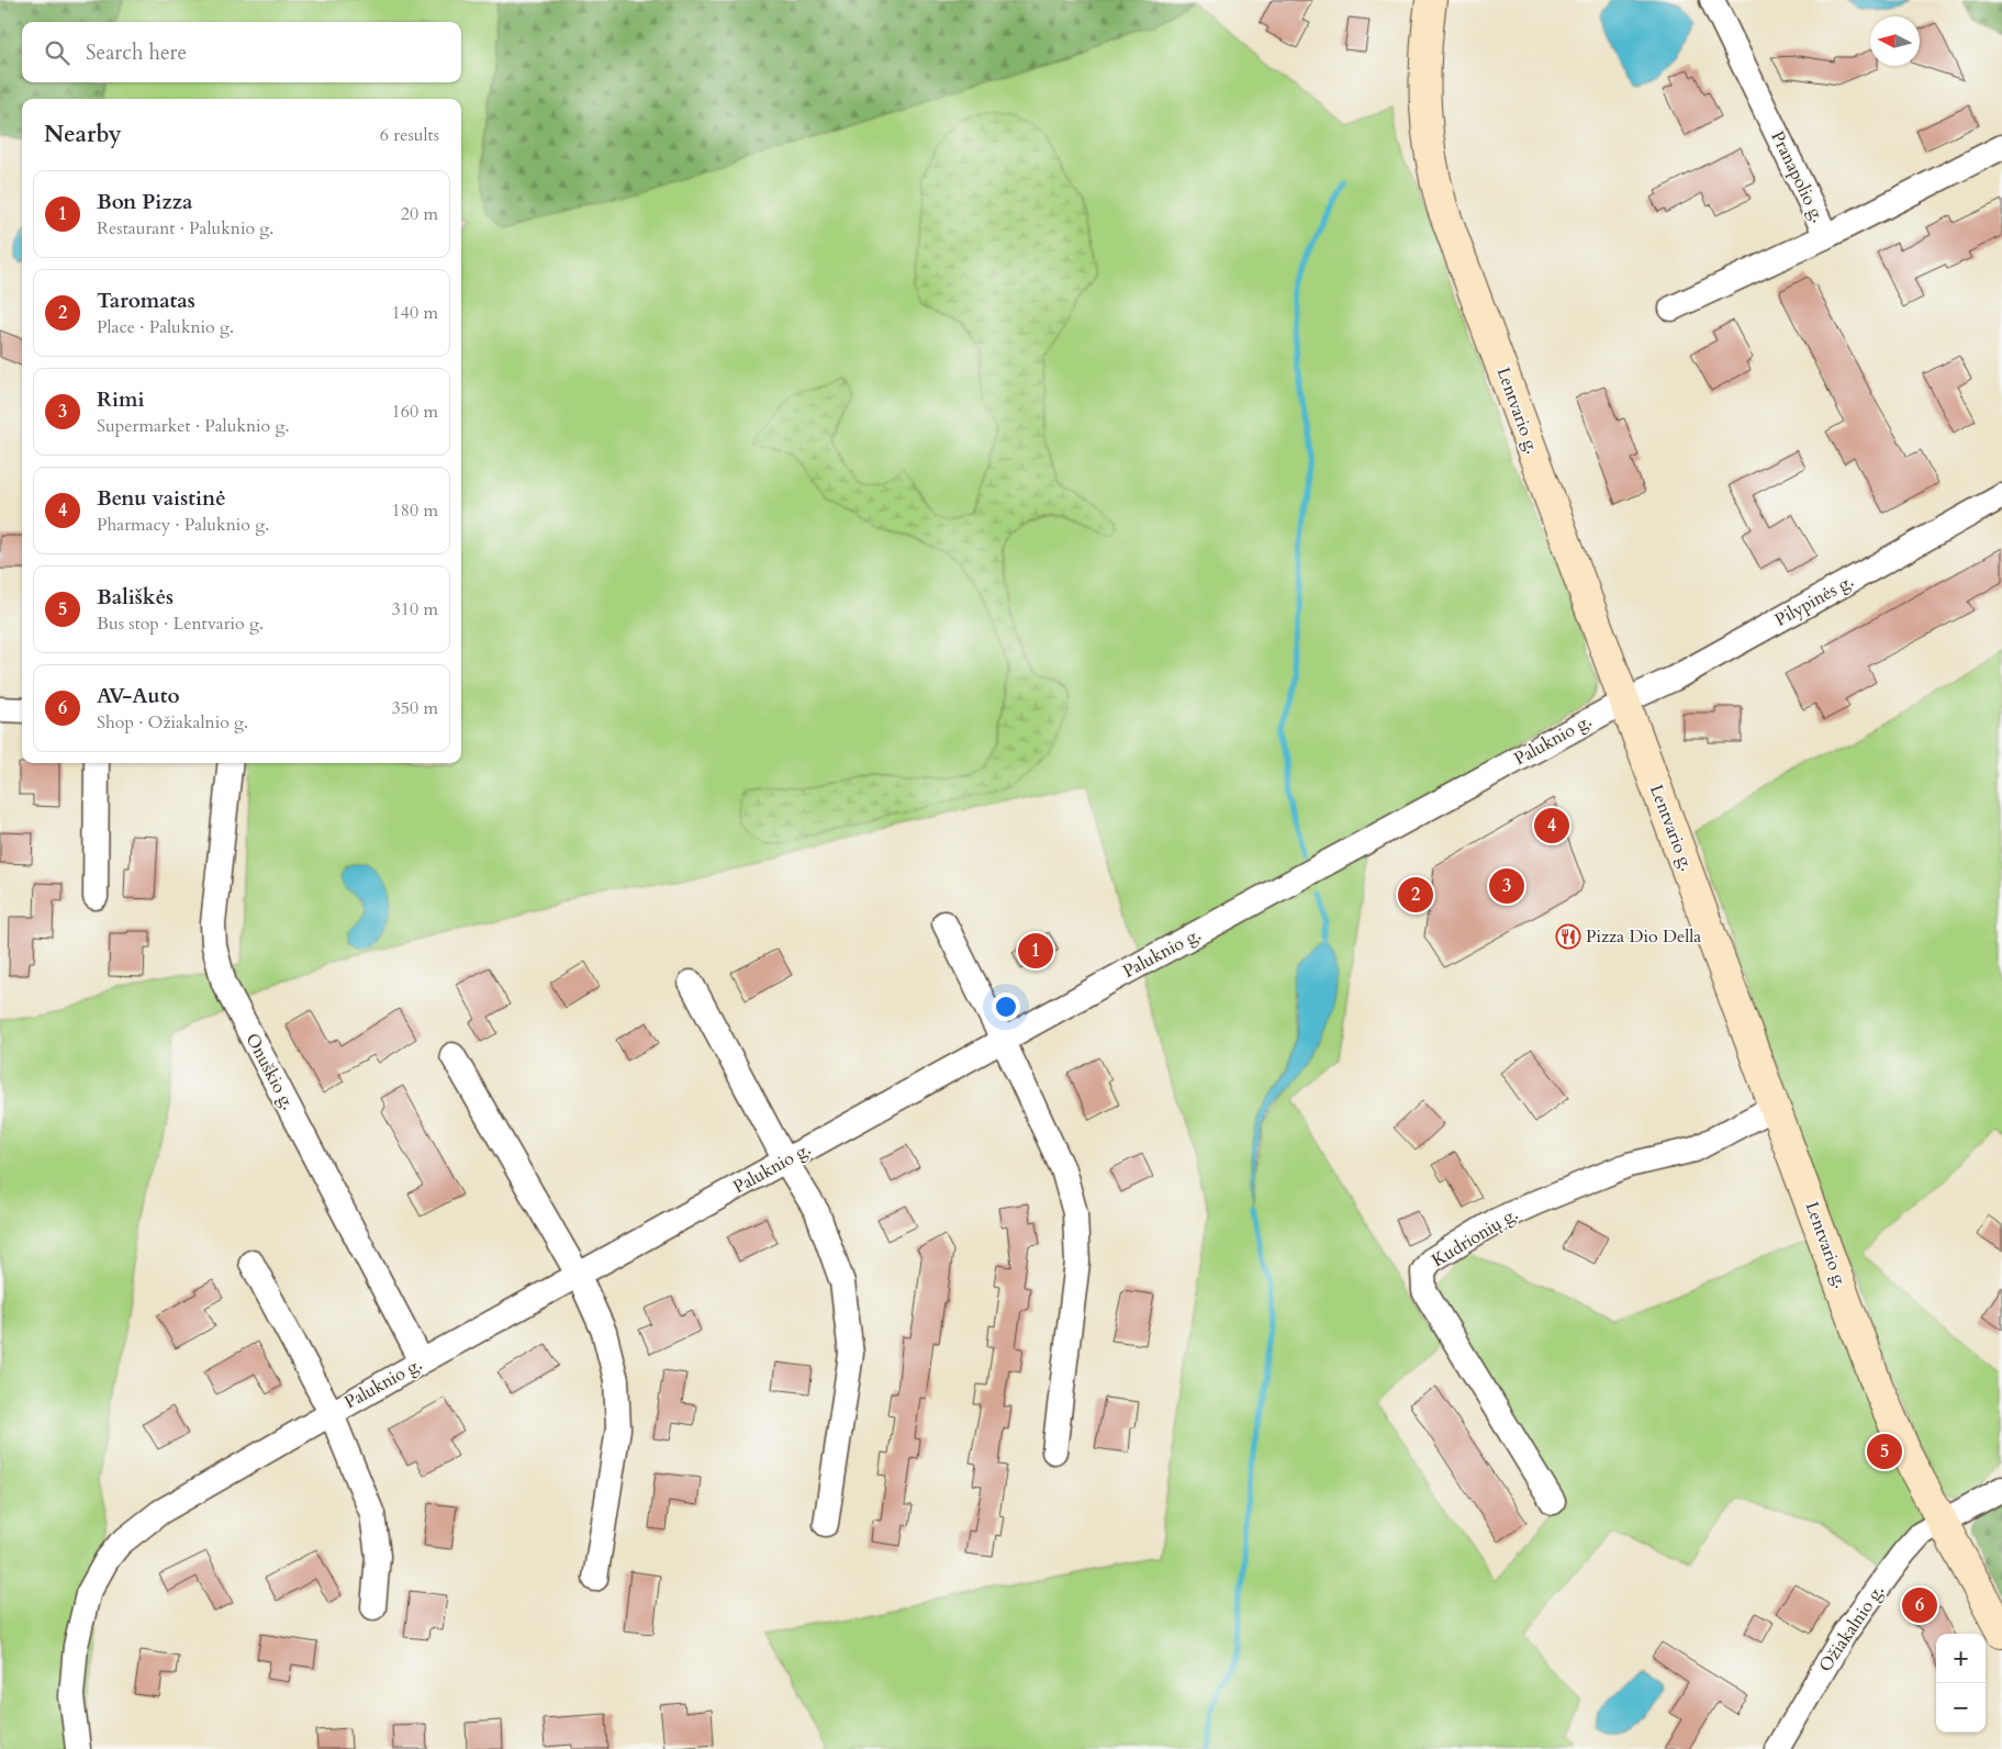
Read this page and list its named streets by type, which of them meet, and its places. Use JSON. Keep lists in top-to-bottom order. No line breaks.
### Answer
{"streets":{"main road":["Lentvario g."],"street":["Pranapolio g.","Pilypinės g.","Paluknio g.","Onuškio g.","Kudrionių g.","Ožiakalnio g."]},"crossings":[["Lentvario g.","Pilypinės g."],["Lentvario g.","Paluknio g."],["Lentvario g.","Kudrionių g."],["Lentvario g.","Ožiakalnio g."],["Pilypinės g.","Paluknio g."],["Paluknio g.","Onuškio g."]],"places":{"restaurant":["Pizza Dio Della"]},"north":"left","page":{"search":"Search here","heading":["Nearby","6 results"],"list":[{"mark":"1","name":"Bon Pizza","note":"Restaurant · Paluknio g.","value":"20 m"},{"mark":"2","name":"Taromatas","note":"Place · Paluknio g.","value":"140 m"},{"mark":"3","name":"Rimi","note":"Supermarket · Paluknio g.","value":"160 m"},{"mark":"4","name":"Benu vaistinė","note":"Pharmacy · Paluknio g.","value":"180 m"},{"mark":"5","name":"Bališkės","note":"Bus stop · Lentvario g.","value":"310 m"},{"mark":"6","name":"AV-Auto","note":"Shop · Ožiakalnio g.","value":"350 m"}],"pins":["4","3","2","1","5","6"],"map_buttons":["+","−"]}}
